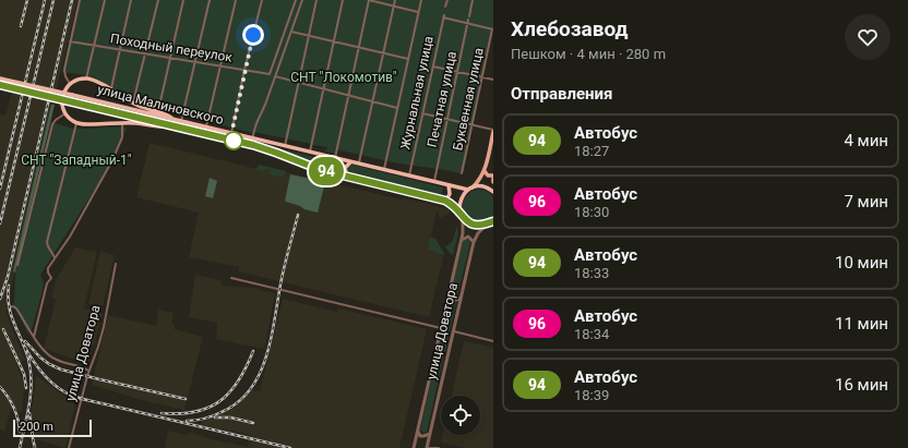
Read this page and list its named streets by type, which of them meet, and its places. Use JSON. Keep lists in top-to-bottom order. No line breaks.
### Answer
{"streets":{"highway":["улица Малиновского"],"street":["Походный переулок","Журнальная улица","Печатная улица","Буквенная улица","улица Доватора"]},"crossings":[["Журнальная улица","Печатная улица"],["Журнальная улица","улица Малиновского"],["Печатная улица","улица Малиновского"]],"parks":["СНТ \"Локомотив\"","СНТ \"Западный-1\""],"lines":["bus line 94"],"scale_bar":"200 m","page":{"on_map":"94","heading":[["Хлебозавод","Пешком · 4 мин · 280 m"],"Отправления"],"list":[{"mark":"94","name":"Автобус","note":"18:27","value":"4 мин"},{"mark":"96","name":"Автобус","note":"18:30","value":"7 мин"},{"mark":"94","name":"Автобус","note":"18:33","value":"10 мин"},{"mark":"96","name":"Автобус","note":"18:34","value":"11 мин"},{"mark":"94","name":"Автобус","note":"18:39","value":"16 мин"}],"scale":"200 m"}}
